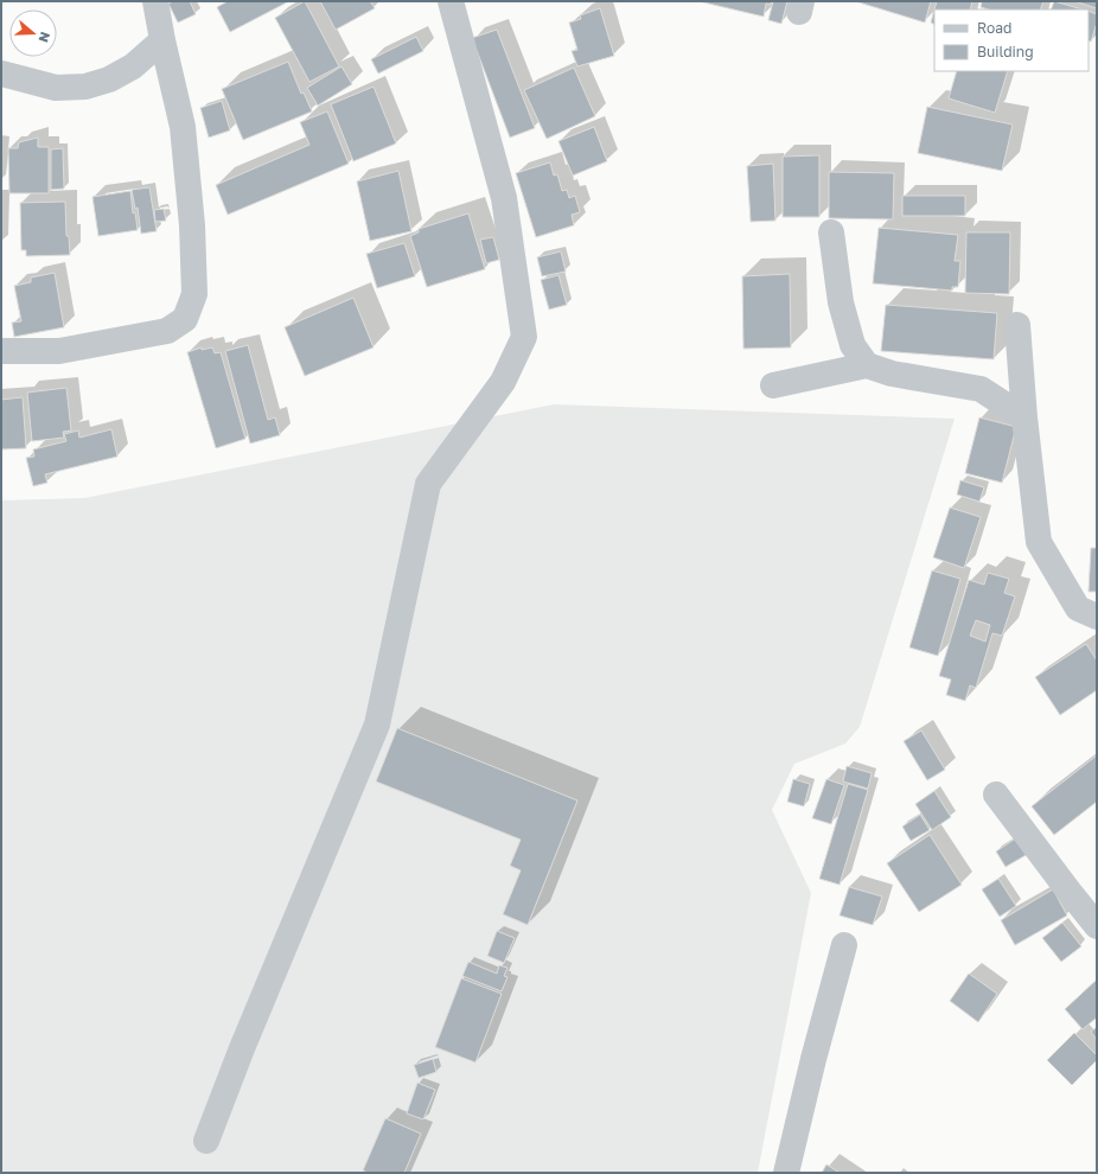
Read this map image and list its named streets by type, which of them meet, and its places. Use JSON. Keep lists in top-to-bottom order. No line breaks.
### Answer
{"legend":["Road","Building"],"north":"right"}
